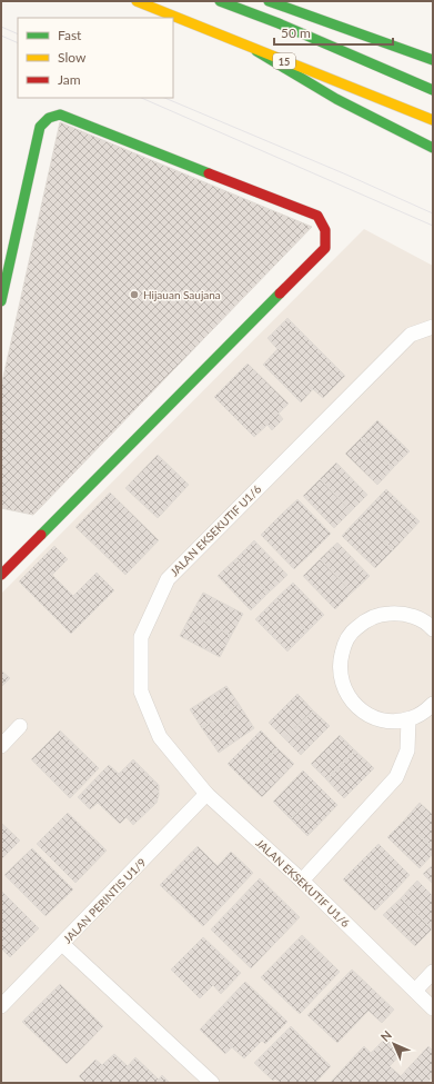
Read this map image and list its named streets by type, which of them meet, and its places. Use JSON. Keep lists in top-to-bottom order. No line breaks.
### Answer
{"streets":{"main road":["15"],"street":["JALAN EKSEKUTIF U1/6","JALAN PERINTIS U1/9"]},"crossings":[["JALAN EKSEKUTIF U1/6","JALAN PERINTIS U1/9"]],"places":["Hijauan Saujana"],"legend":["Fast","Slow","Jam"],"scale_bar":"50 m","north":"top left"}
